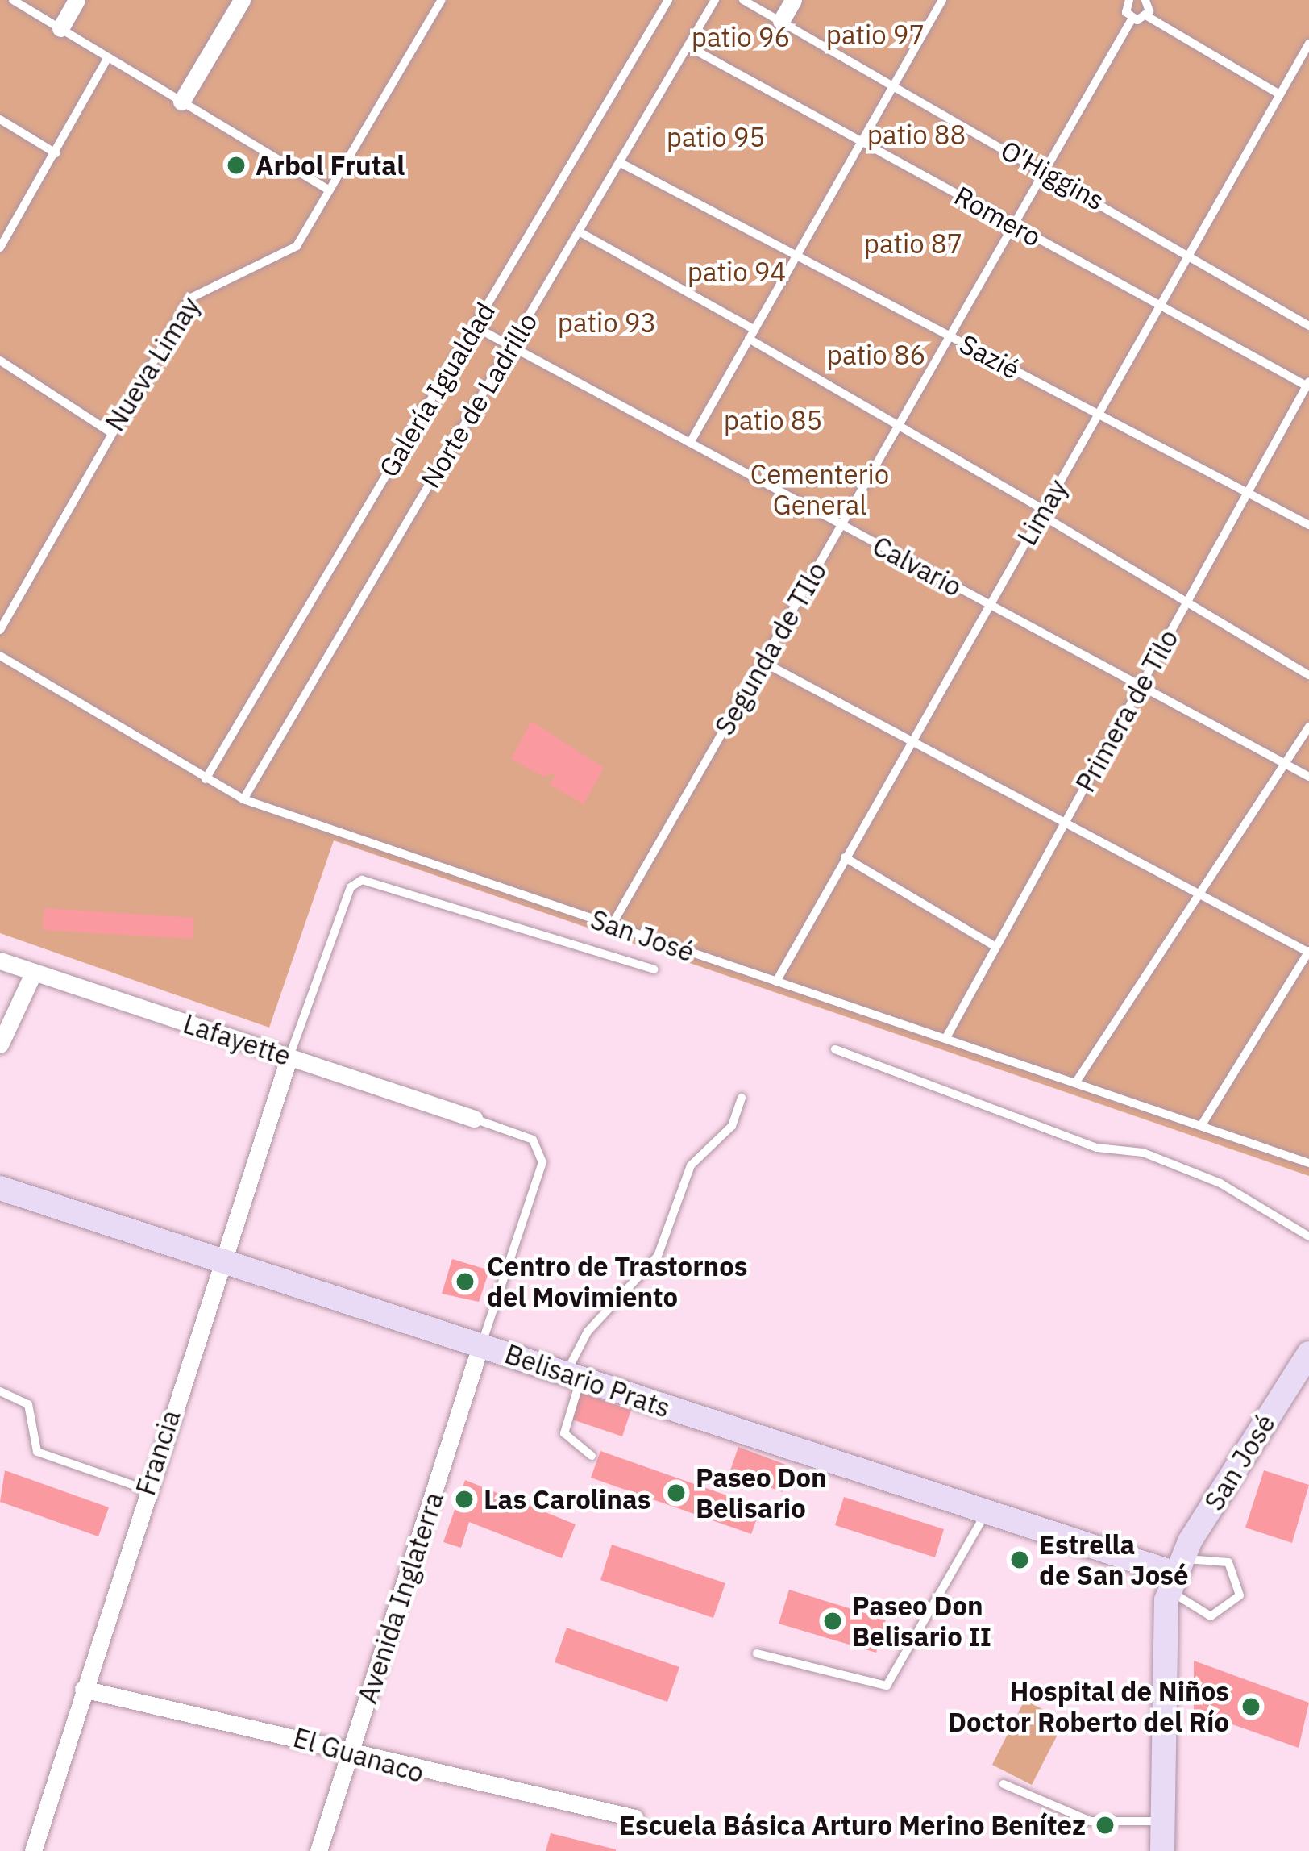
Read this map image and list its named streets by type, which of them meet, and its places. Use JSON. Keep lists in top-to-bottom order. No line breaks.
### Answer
{"streets":{"street":["San José","Lafayette","Belisario Prats","Francia","Avenida Inglaterra","El Guanaco"],"lane":["O'Higgins","Romero","Sazié","Nueva Limay","Galería Igualdad","Norte de Ladrillo","Limay","Calvario","Segunda de TIlo","Primera de Tilo"]},"crossings":[["O'Higgins","Limay"],["O'Higgins","Segunda de TIlo"],["Romero","Norte de Ladrillo"],["Romero","Limay"],["Romero","Segunda de TIlo"],["Romero","Primera de Tilo"],["Sazié","Norte de Ladrillo"],["Sazié","Limay"],["Sazié","Segunda de TIlo"],["Sazié","Primera de Tilo"],["Galería Igualdad","Calvario"],["Galería Igualdad","San José"],["Norte de Ladrillo","Calvario"],["Norte de Ladrillo","San José"],["Limay","Calvario"],["Limay","San José"],["Calvario","Segunda de TIlo"],["Calvario","Primera de Tilo"],["Segunda de TIlo","San José"],["Primera de Tilo","San José"],["San José","Belisario Prats"],["Lafayette","Francia"],["Belisario Prats","Francia"],["Belisario Prats","Avenida Inglaterra"],["Francia","El Guanaco"],["Avenida Inglaterra","El Guanaco"]],"parks":["patio 97","patio 96","patio 88","patio 95","patio 87","patio 94","patio 93","patio 86","patio 85","Cementerio General"],"places":["Arbol Frutal","Centro de Trastornos del Movimiento","Paseo Don Belisario","Las Carolinas","Estrella de San José","Paseo Don Belisario II","Hospital de Niños Doctor Roberto del Río","Escuela Básica Arturo Merino Benítez"]}
